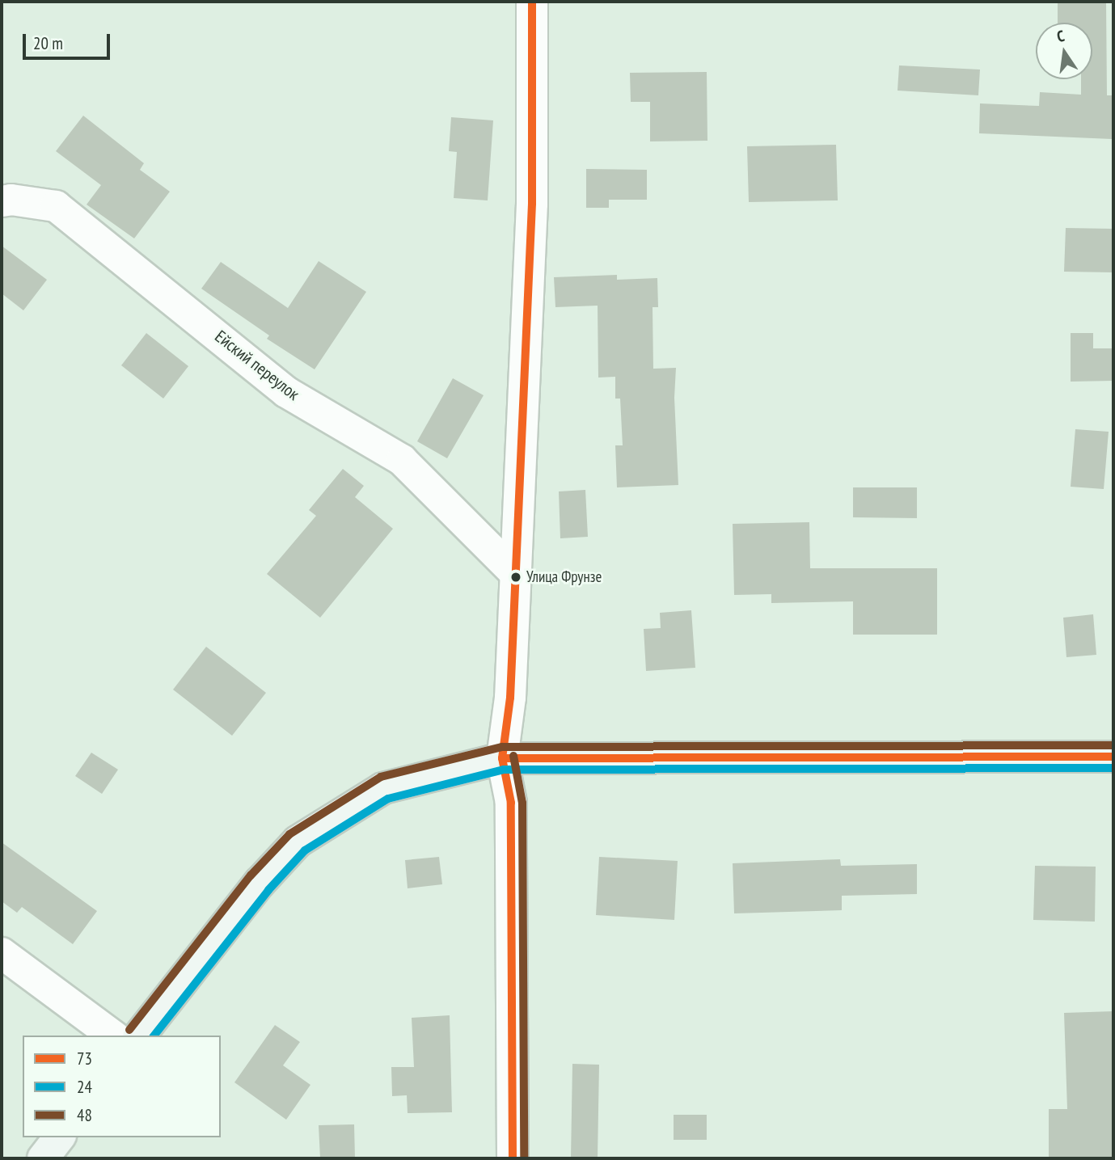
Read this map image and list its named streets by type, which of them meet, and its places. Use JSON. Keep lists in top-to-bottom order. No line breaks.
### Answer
{"streets":{"street":["Ейский переулок"]},"places":["Улица Фрунзе"],"lines":["transit line 73","transit line 48","transit line 24"],"legend":["73","24","48"],"scale_bar":"20 m","north":"top"}
